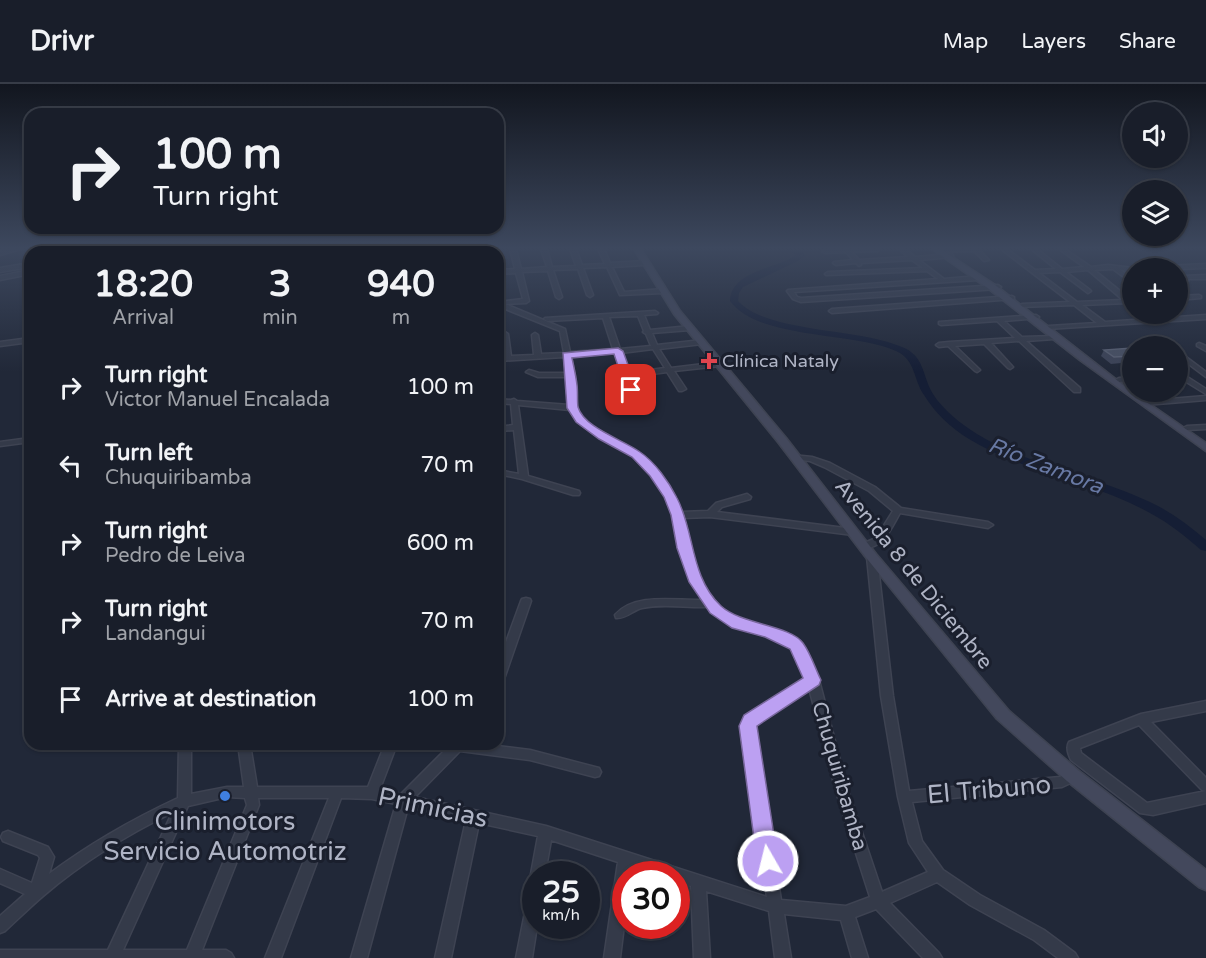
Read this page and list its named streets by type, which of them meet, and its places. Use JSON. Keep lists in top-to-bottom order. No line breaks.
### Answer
{"streets":{"main road":["Avenida 8 de Diciembre"],"street":["Chuquiribamba","El Tribuno","Primicias"]},"crossings":[["Avenida 8 de Diciembre","El Tribuno"],["Chuquiribamba","Primicias"]],"water":["Río Zamora"],"places":{"health":["Clínica Nataly"],"other":["Clinimotors Servicio Automotriz"]},"page":{"header":"Drivr","nav":["Map","Layers","Share"],"map_buttons":["+","−"],"turn":["100 m","Turn right"],"eta":["18:20","Arrival","3","min","940","m"],"list":[{"name":"Turn right","note":"Victor Manuel Encalada","value":"100 m"},{"name":"Turn left","note":"Chuquiribamba","value":"70 m"},{"name":"Turn right","note":"Pedro de Leiva","value":"600 m"},{"name":"Turn right","note":"Landangui","value":"70 m"},{"name":"Arrive at destination","value":"100 m"}],"speed":"25 km/h","limit":"30"}}
